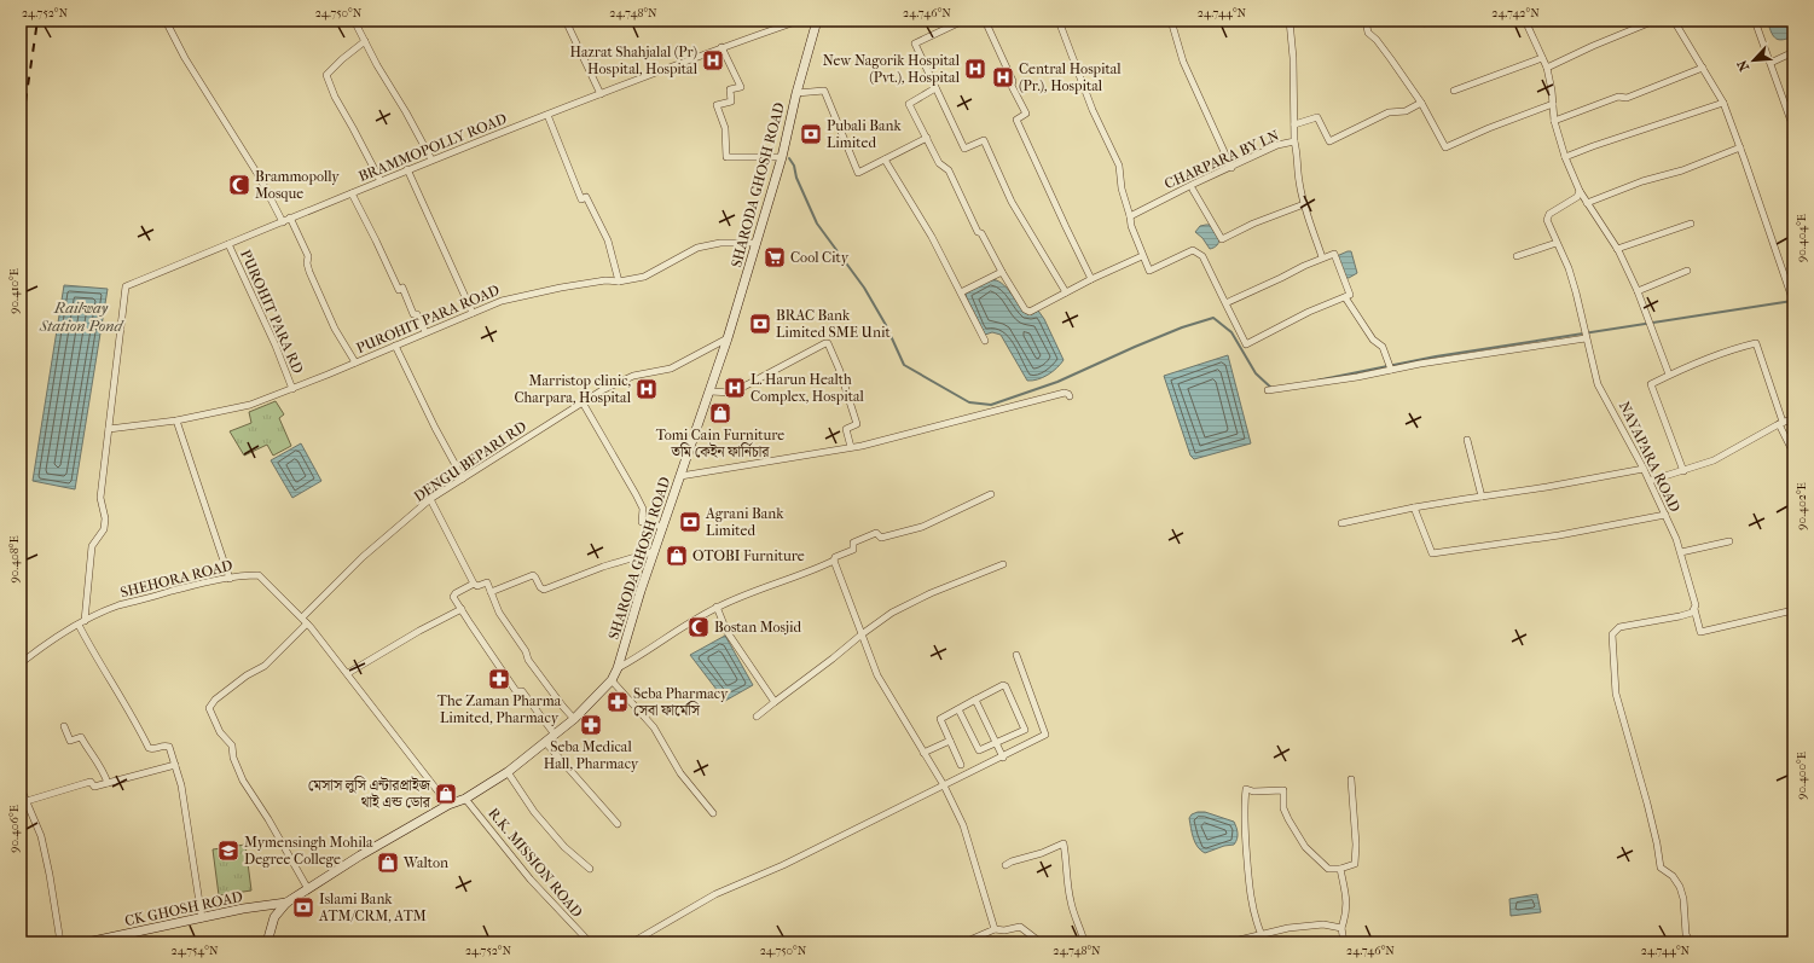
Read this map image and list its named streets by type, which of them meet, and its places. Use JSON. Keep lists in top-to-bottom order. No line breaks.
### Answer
{"streets":{"main road":["SHARODA GHOSH ROAD","CK GHOSH ROAD"],"street":["BRAMMOPOLLY ROAD","CHARPARA BY LN","PUROHIT PARA RD","PUROHIT PARA ROAD","NAYAPARA ROAD","DENGU BEPARI RD","SHEHORA ROAD","R.K. MISSION ROAD"]},"crossings":[["BRAMMOPOLLY ROAD","PUROHIT PARA RD"],["BRAMMOPOLLY ROAD","PUROHIT PARA ROAD"],["BRAMMOPOLLY ROAD","SHEHORA ROAD"],["SHARODA GHOSH ROAD","PUROHIT PARA ROAD"],["SHARODA GHOSH ROAD","DENGU BEPARI RD"],["SHARODA GHOSH ROAD","SHEHORA ROAD"],["SHARODA GHOSH ROAD","R.K. MISSION ROAD"],["SHARODA GHOSH ROAD","CK GHOSH ROAD"],["PUROHIT PARA RD","PUROHIT PARA ROAD"],["DENGU BEPARI RD","SHEHORA ROAD"]],"water":["Railway Station Pond"],"places":{"hospital":["Hazrat Shahjalal (Pr) Hospital, Hospital","New Nagorik Hospital (Pvt.), Hospital","Central Hospital (Pr.), Hospital","L. Harun Health Complex, Hospital","Marristop clinic, Charpara, Hospital"],"bank":["Pubali Bank Limited","BRAC Bank Limited SME Unit","Agrani Bank Limited","Islami Bank ATM/CRM, ATM"],"mosque":["Brammopolly Mosque","Bostan Mosjid"],"supermarket":["Cool City"],"shop":["Tomi Cain Furniture তমি কেইন ফার্নিচার","OTOBI Furniture","মেসাস লুসি এন্টারপ্রাইজ থাই এন্ড ডোর","Walton"],"pharmacy":["The Zaman Pharma Limited, Pharmacy","Seba Pharmacy সেবা ফার্মেসি","Seba Medical Hall, Pharmacy"],"school or university":["Mymensingh Mohila Degree College"]},"north":"bottom left","coordinates":["24.752°N","24.750°N","24.748°N","24.746°N","24.744°N","24.742°N","90.404°E","90.410°E","90.402°E","90.408°E","90.400°E","90.406°E","24.754°N"]}
